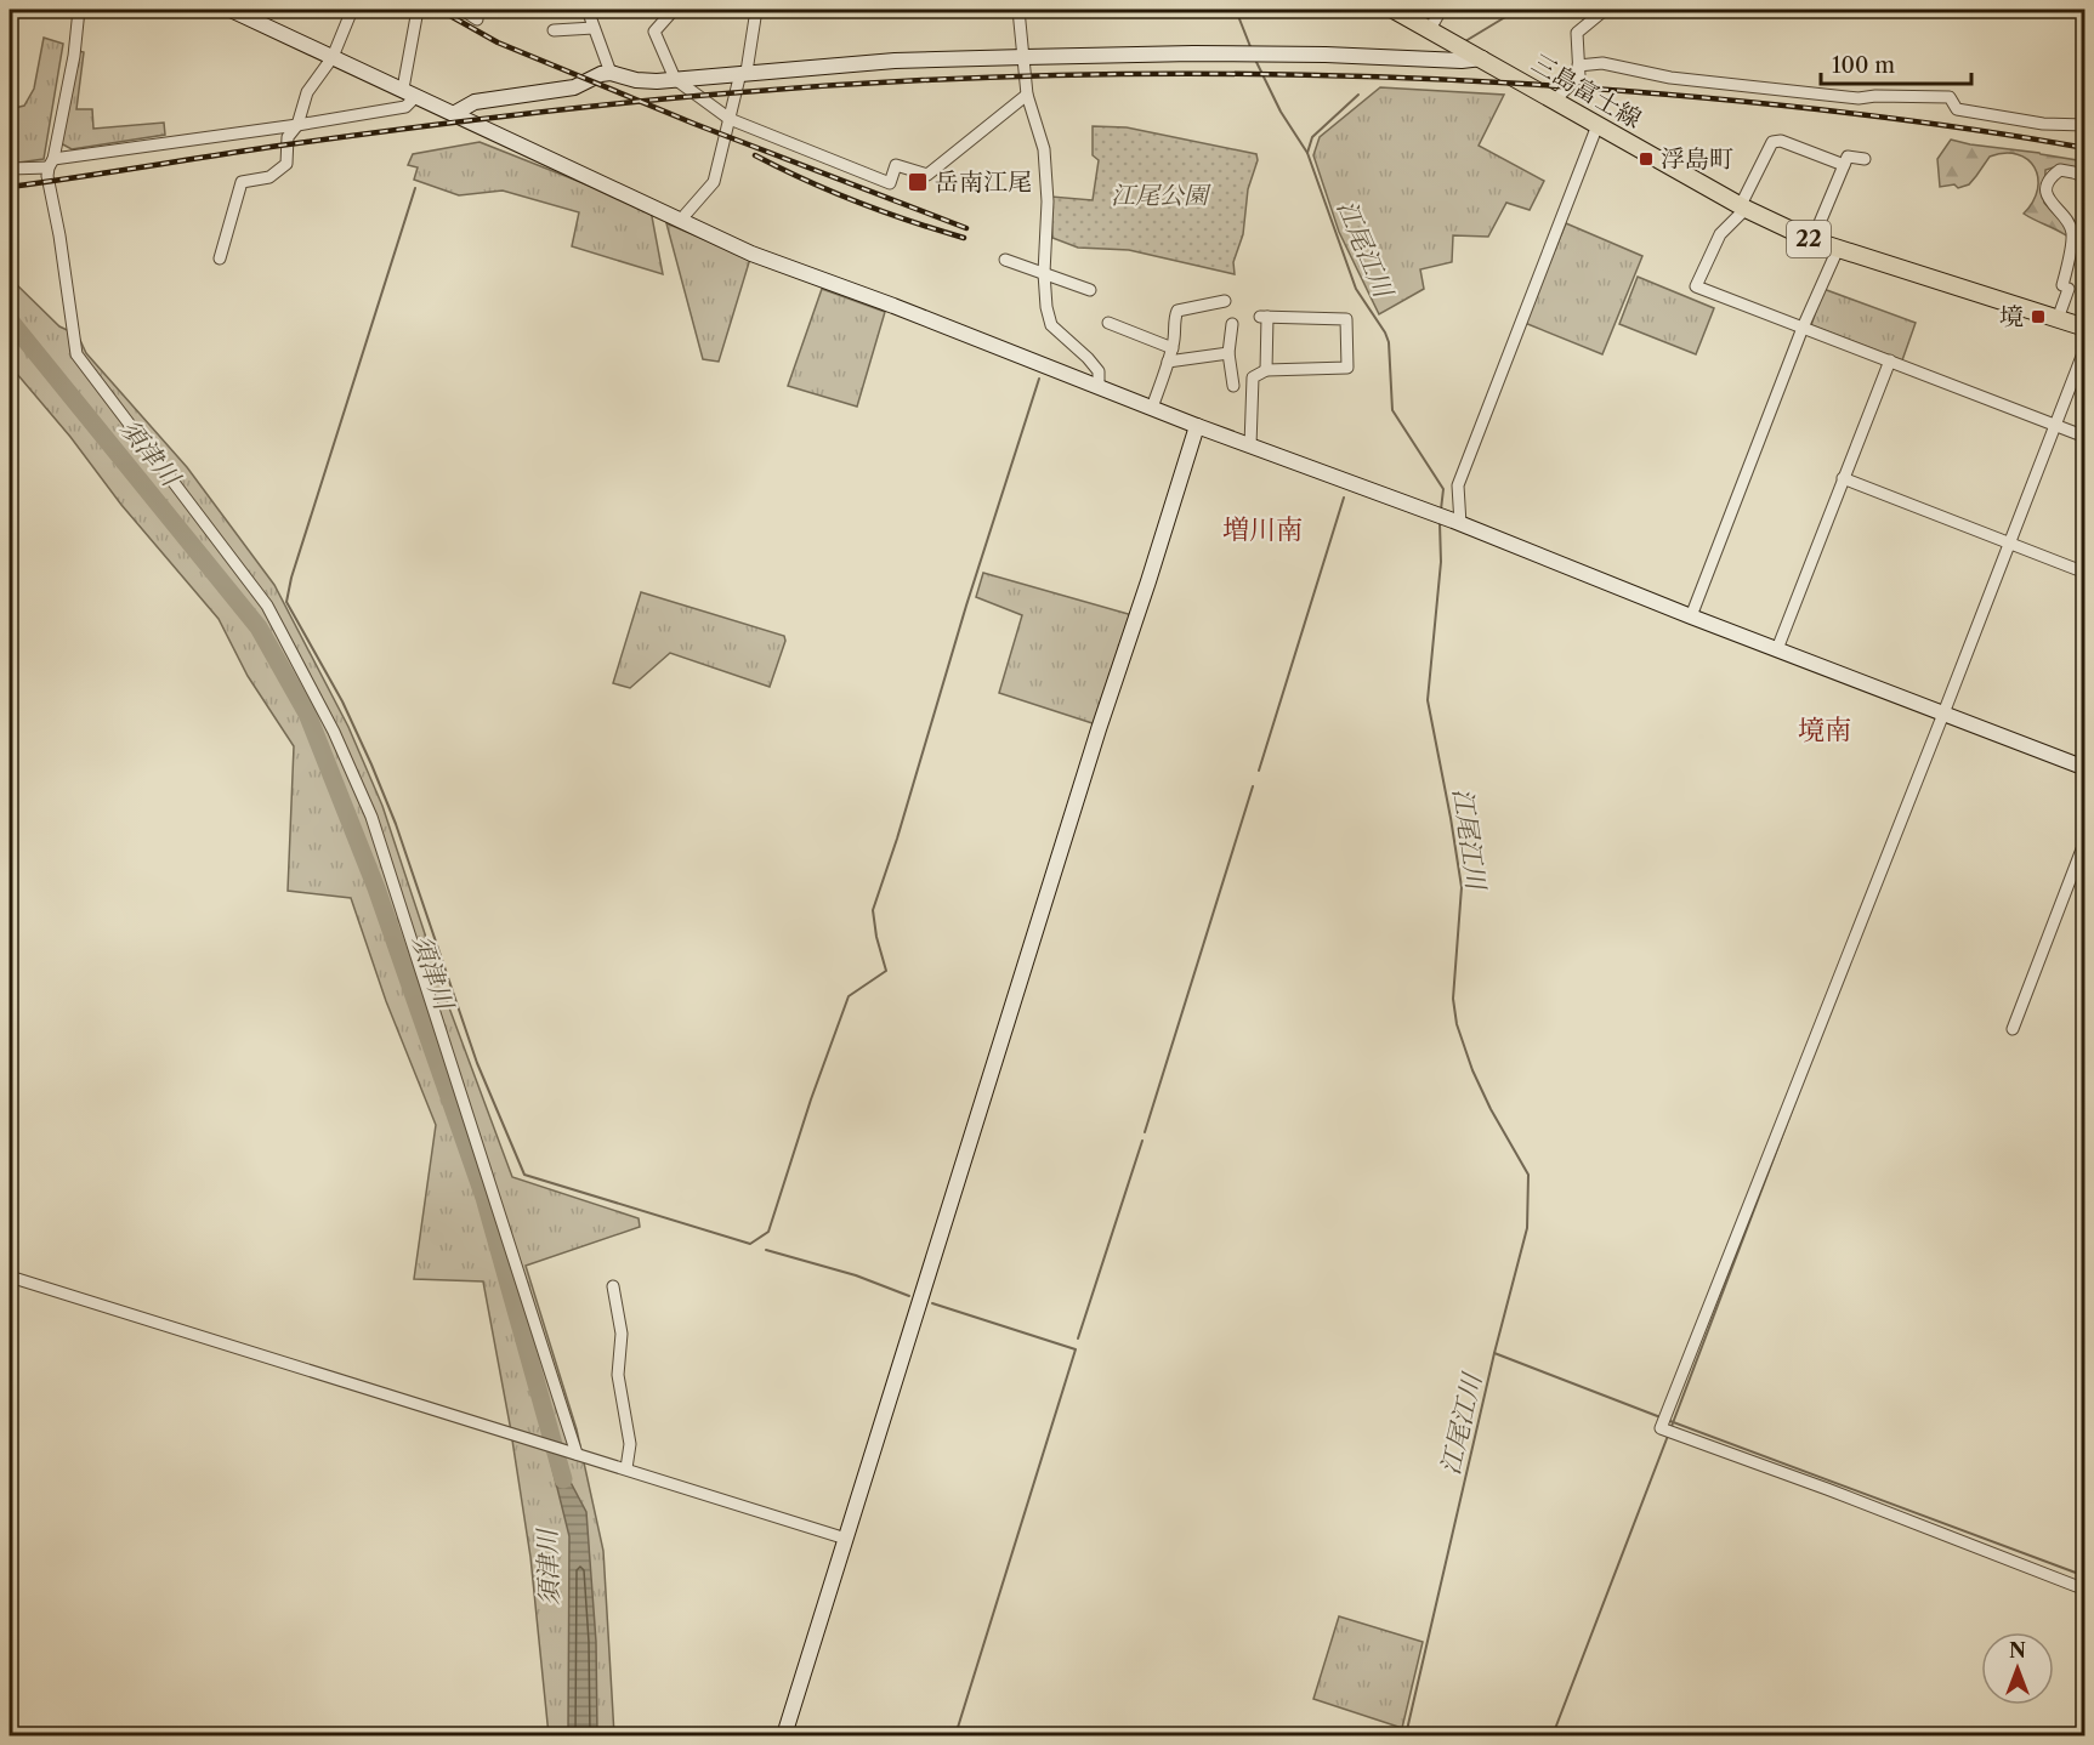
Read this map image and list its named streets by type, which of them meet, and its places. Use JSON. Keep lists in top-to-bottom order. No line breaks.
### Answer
{"streets":{"main road":["三島富士線","22"]},"districts":["増川南","境南"],"water":["江尾江川","須津川"],"parks":["江尾公園"],"places":{"transit":["浮島町","岳南江尾","境"]},"scale_bar":"100 m","north":"top"}
